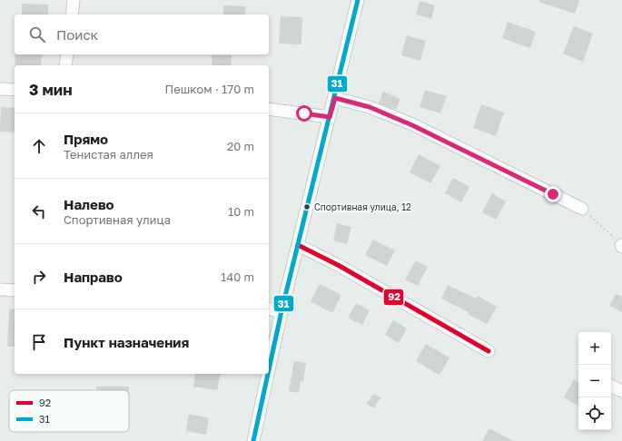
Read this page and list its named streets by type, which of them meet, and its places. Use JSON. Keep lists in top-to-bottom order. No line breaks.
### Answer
{"places":["Спортивная улица, 12"],"lines":["transit line 31","transit line 92"],"legend":["92","31"],"page":{"search":"Поиск","heading":["3 мин","Пешком · 170 m"],"list":[["Прямо","Тенистая аллея","20 m"],["Налево","Спортивная улица","10 m"],["Направо","140 m"],"Пункт назначения"],"map_buttons":["+","−"]}}
